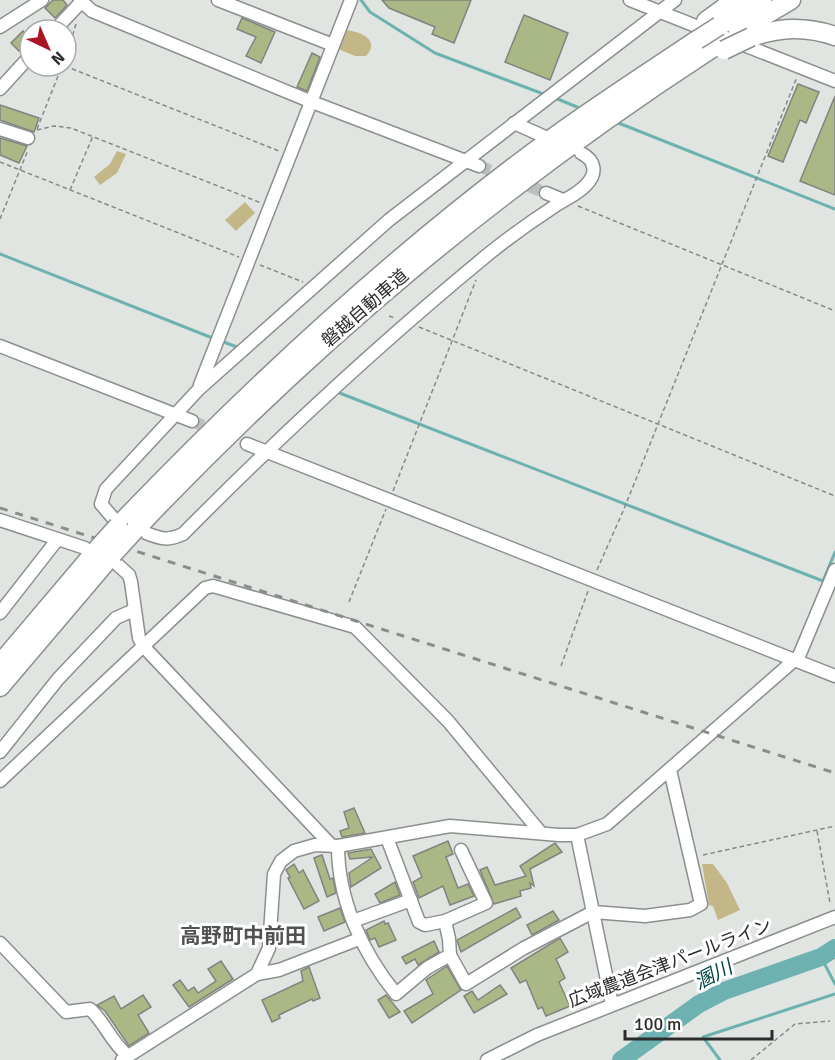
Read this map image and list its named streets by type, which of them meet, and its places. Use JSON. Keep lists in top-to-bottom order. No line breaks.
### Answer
{"streets":{"highway":["磐越自動車道"],"street":["広域農道会津パールライン"]},"districts":["高野町中前田"],"water":["溷川"],"scale_bar":"100 m","north":"bottom right"}
